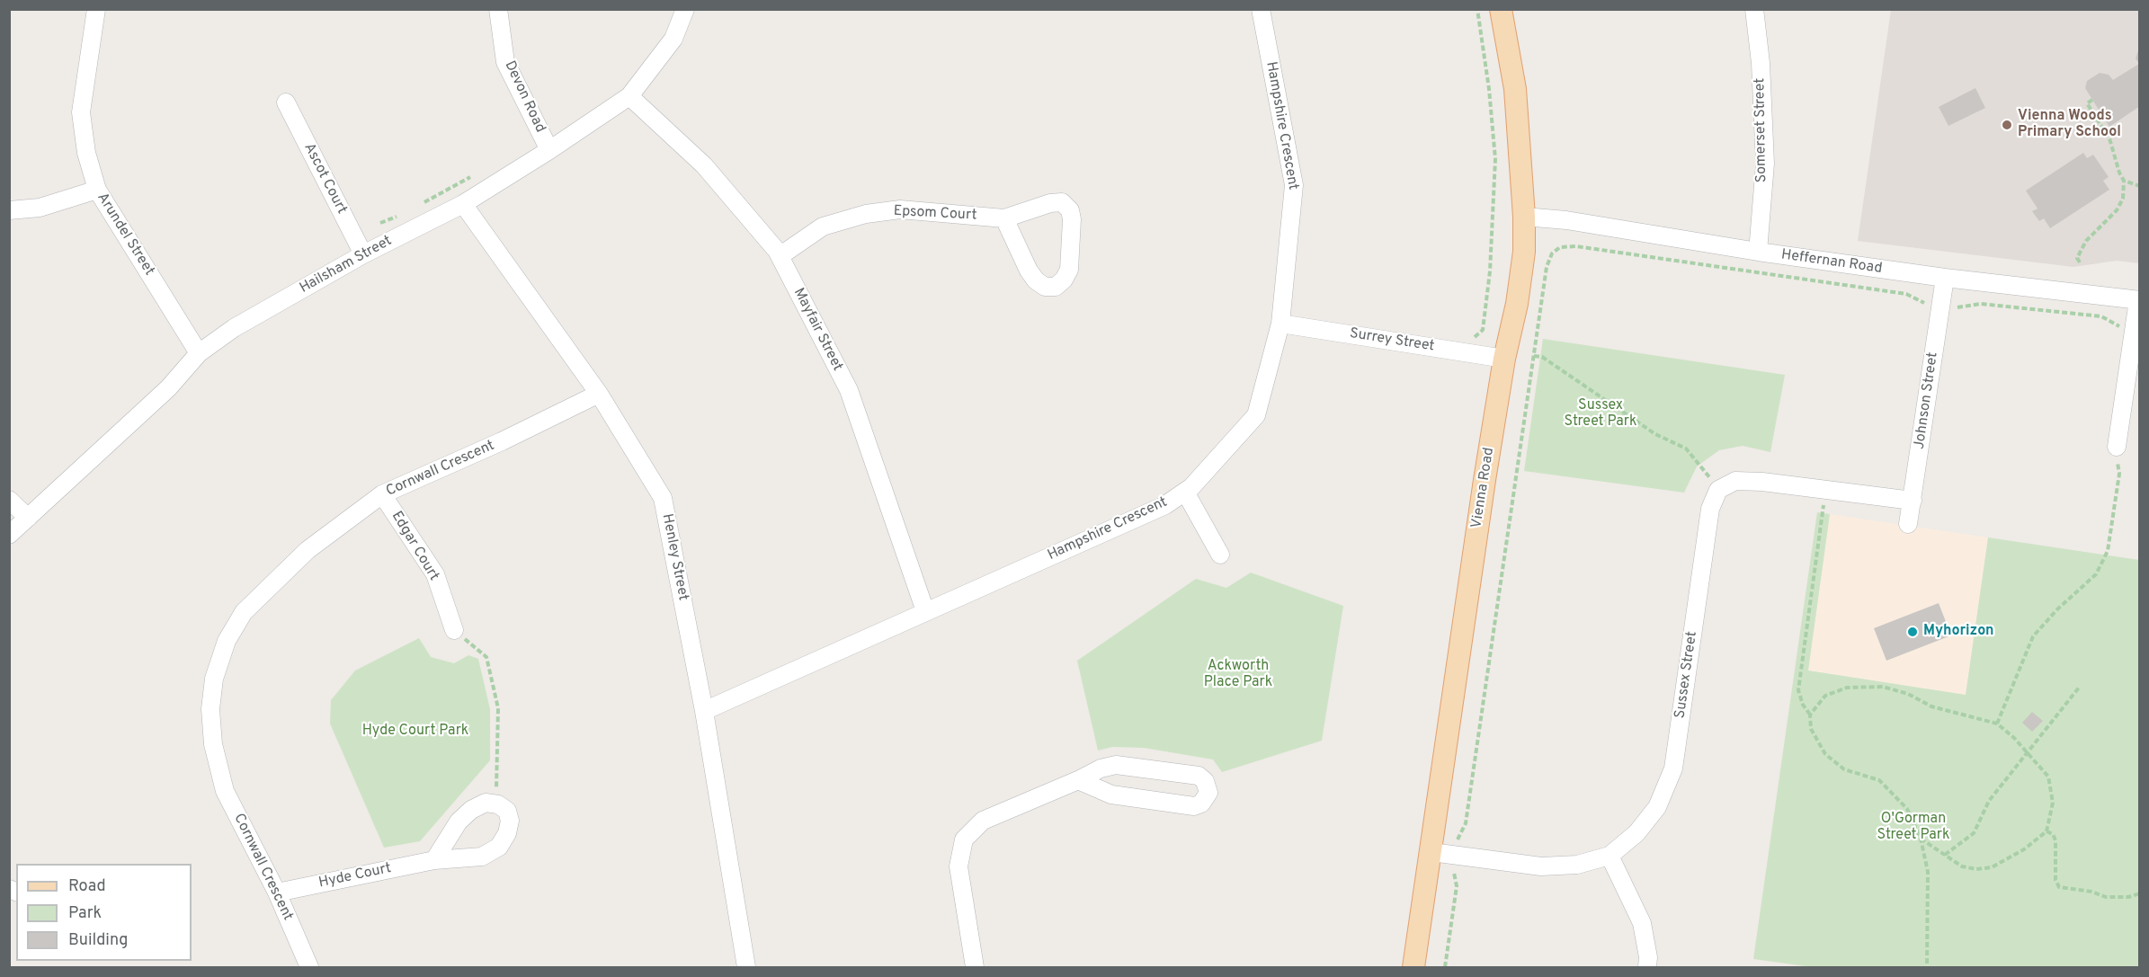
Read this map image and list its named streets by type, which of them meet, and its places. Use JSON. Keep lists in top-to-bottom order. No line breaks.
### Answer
{"streets":{"main road":["Vienna Road"],"street":["Devon Road","Hampshire Crescent","Somerset Street","Ascot Court","Epsom Court","Arundel Street","Heffernan Road","Hailsham Street","Mayfair Street","Surrey Street","Johnson Street","Cornwall Crescent","Edgar Court","Henley Street","Sussex Street","Hyde Court"]},"crossings":[["Devon Road","Hailsham Street"],["Hampshire Crescent","Mayfair Street"],["Hampshire Crescent","Surrey Street"],["Hampshire Crescent","Henley Street"],["Somerset Street","Heffernan Road"],["Ascot Court","Hailsham Street"],["Epsom Court","Mayfair Street"],["Arundel Street","Hailsham Street"],["Heffernan Road","Johnson Street"],["Heffernan Road","Vienna Road"],["Hailsham Street","Mayfair Street"],["Hailsham Street","Henley Street"],["Surrey Street","Vienna Road"],["Cornwall Crescent","Edgar Court"],["Cornwall Crescent","Henley Street"],["Cornwall Crescent","Hyde Court"],["Vienna Road","Sussex Street"]],"parks":["Sussex Street Park","Ackworth Place Park","Hyde Court Park","O'Gorman Street Park"],"places":["Vienna Woods Primary School","Myhorizon"],"legend":["Road","Park","Building"]}
